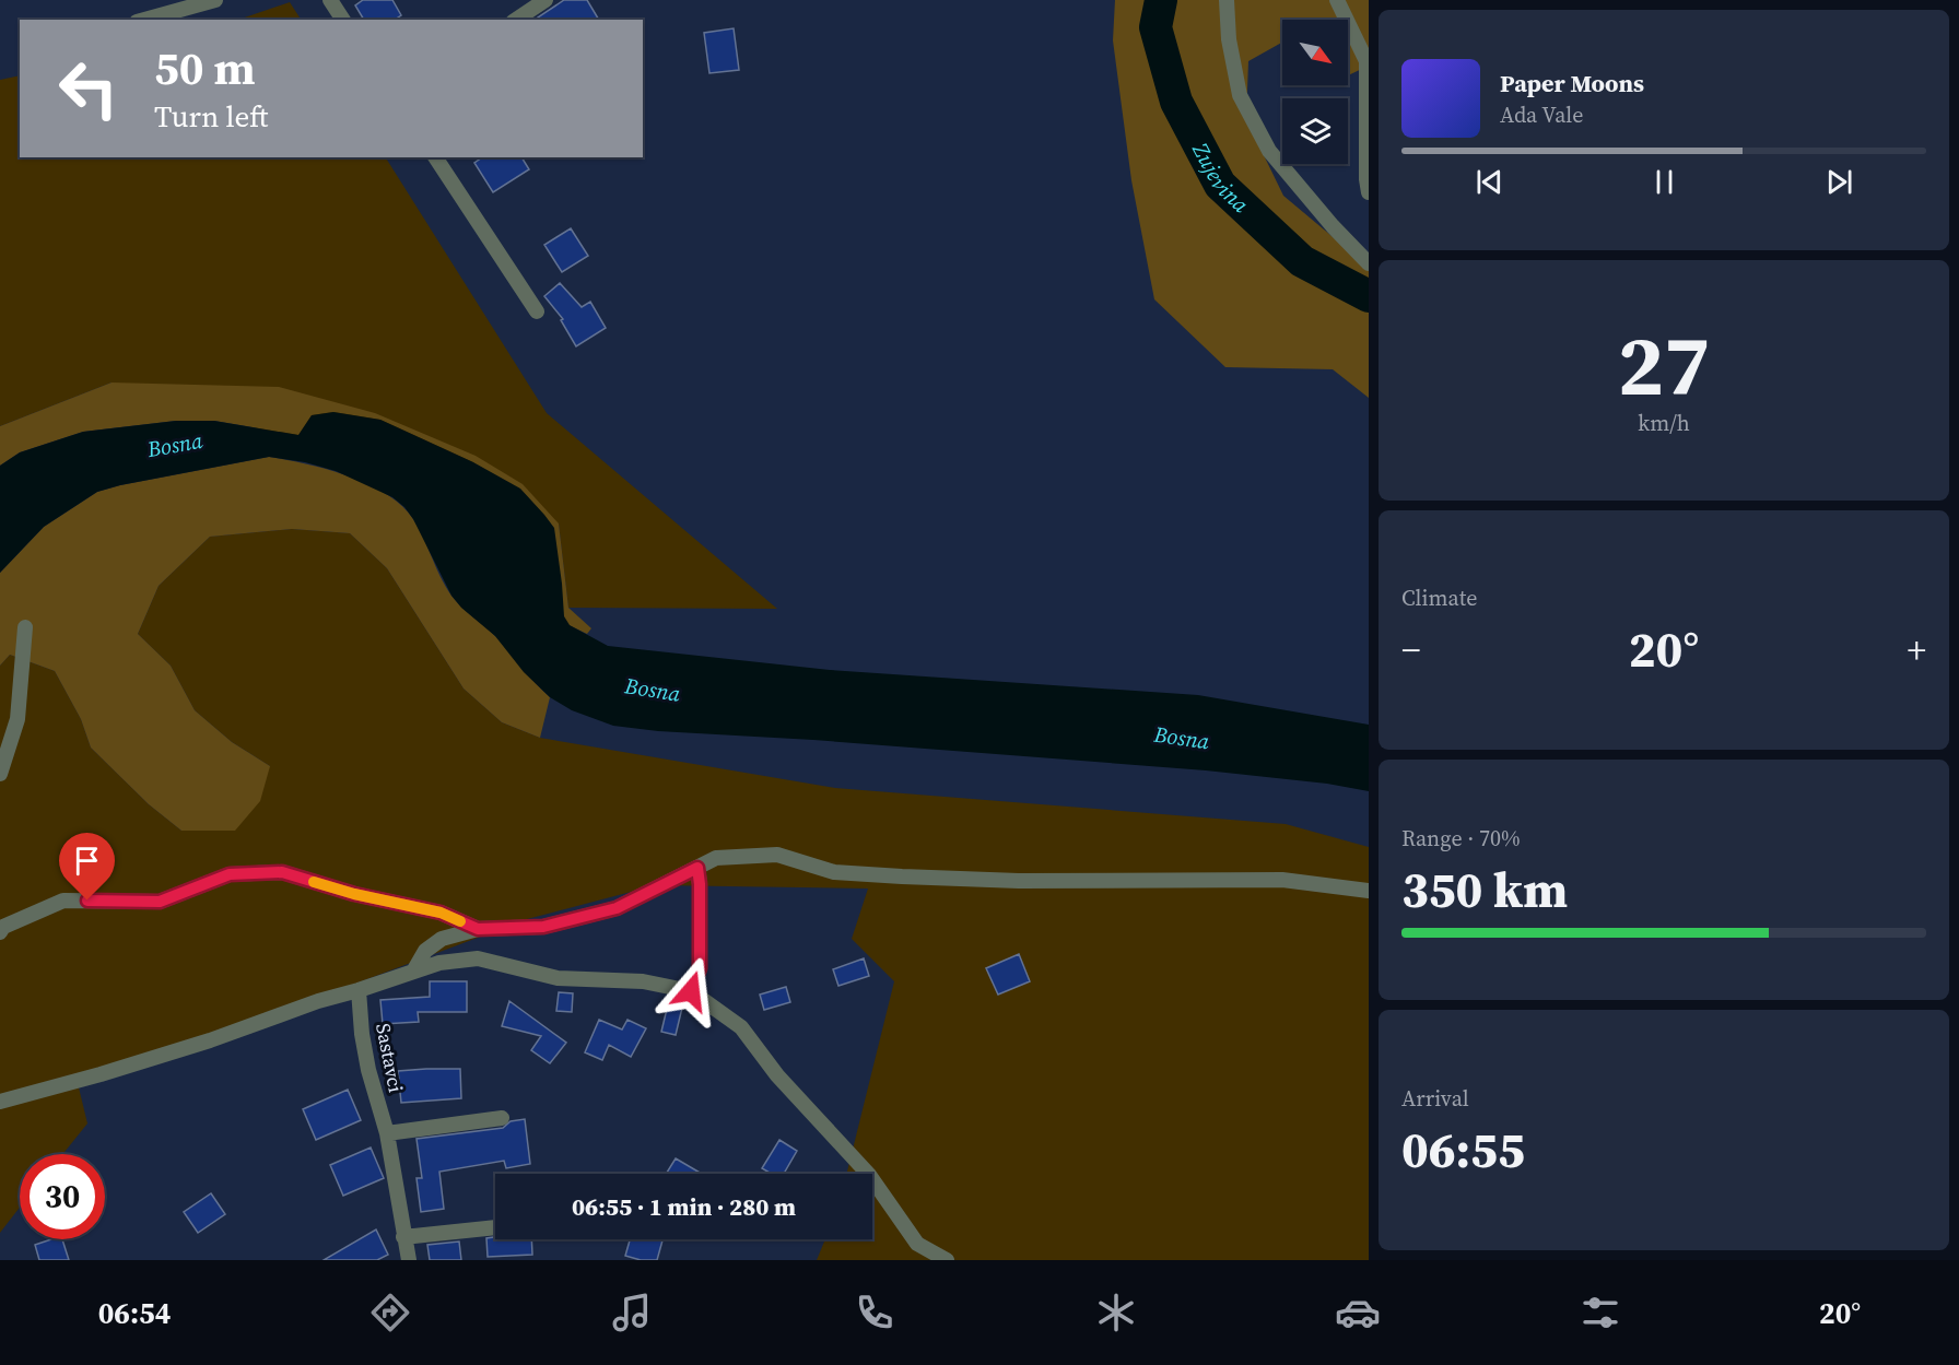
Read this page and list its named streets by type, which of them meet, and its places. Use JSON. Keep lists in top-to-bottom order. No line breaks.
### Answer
{"streets":{"street":["Sastavci"]},"water":["Zujevina","Bosna"],"north":"bottom right","page":{"turn":["50 m","Turn left"],"song":["Paper Moons","Ada Vale"],"tile":[["27","km/h"],"Climate",["Range · 70%","350 km"],["Arrival","06:55"]],"heat":["−","20°","+"],"limit":"30","trip":"06:55 · 1 min · 280 m","tabs":["06:54","20°"]}}
